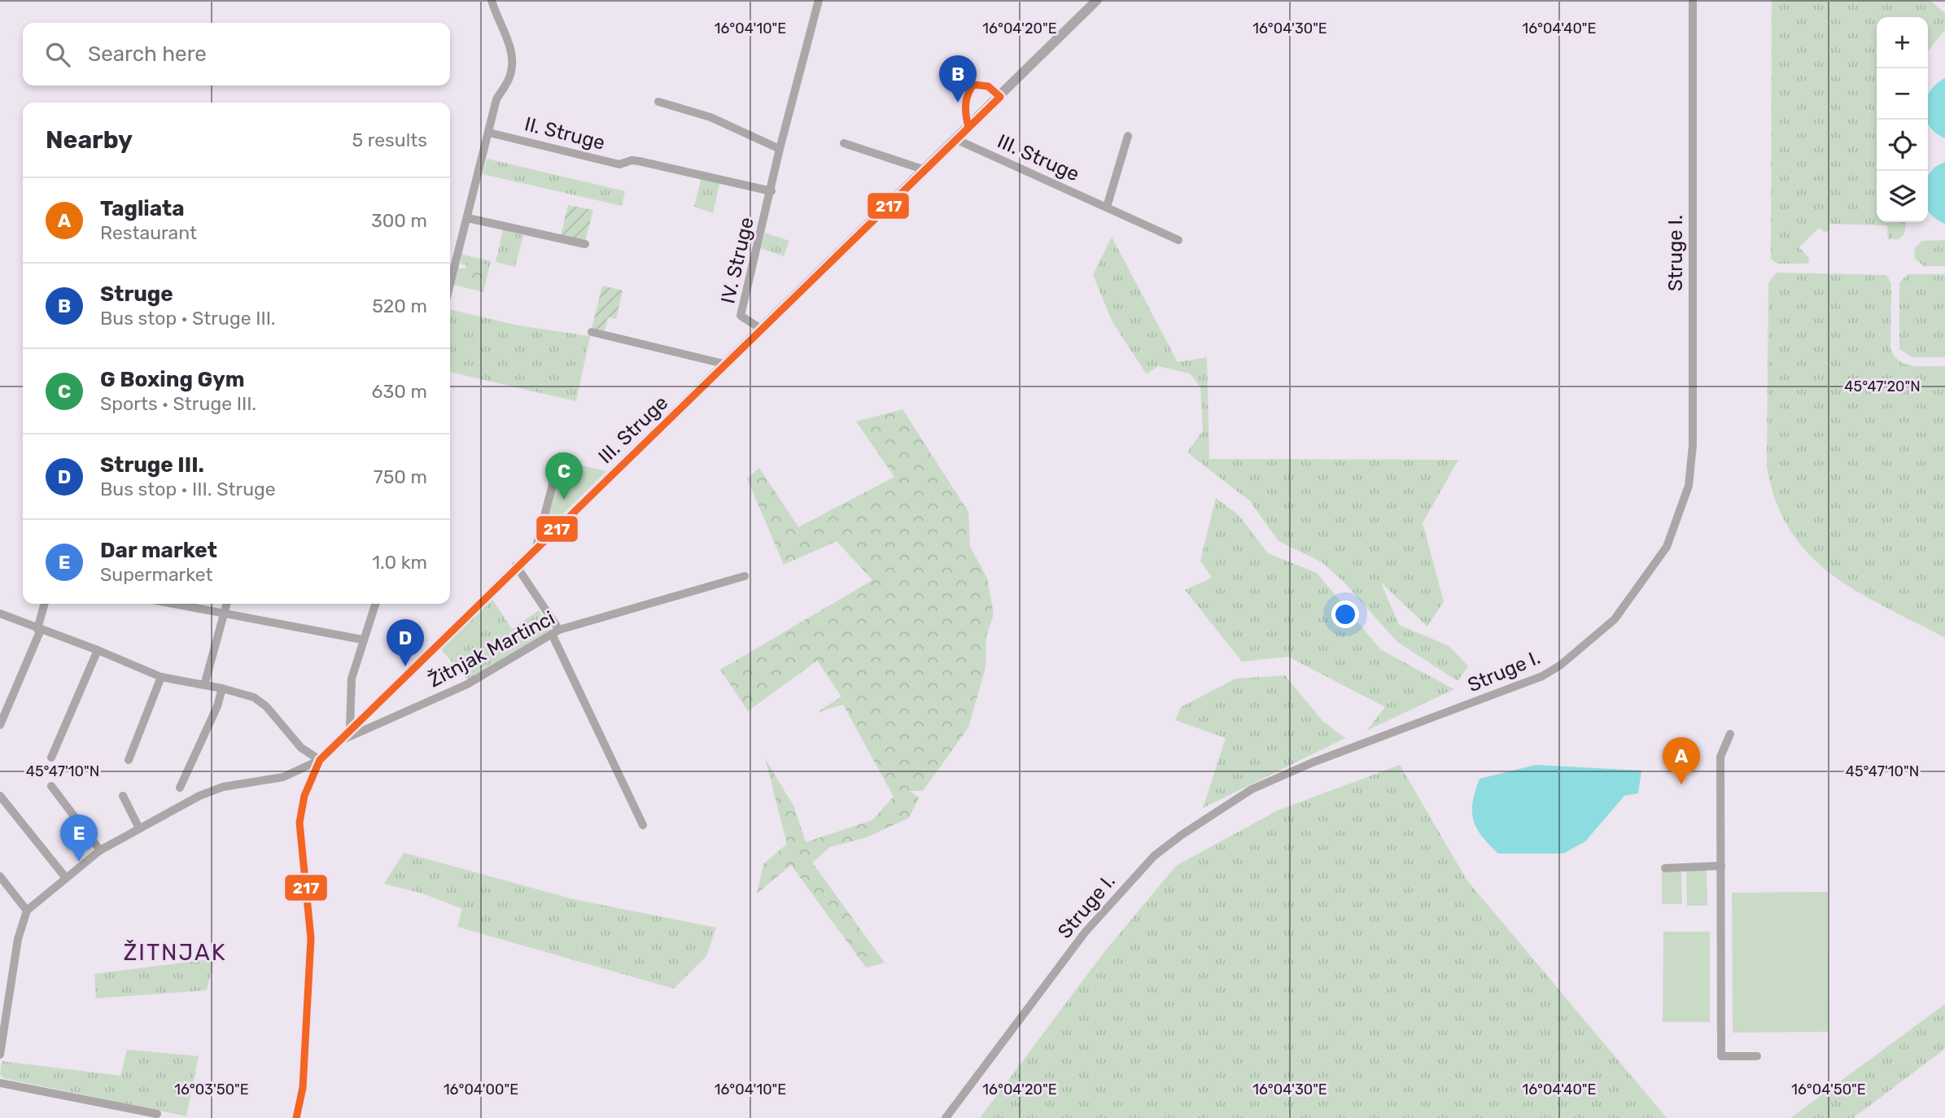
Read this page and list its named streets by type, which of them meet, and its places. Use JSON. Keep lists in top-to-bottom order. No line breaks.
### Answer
{"streets":{"street":["II. Struge","III. Struge","Struge I.","IV. Struge","Žitnjak Martinci"]},"crossings":[["II. Struge","IV. Struge"],["III. Struge","IV. Struge"],["III. Struge","Žitnjak Martinci"]],"districts":["ŽITNJAK"],"lines":["transit line 217"],"page":{"map_buttons":["+","−"],"search":"Search here","pins":["B","C","D","A","E"],"heading":["Nearby","5 results"],"list":[{"mark":"A","name":"Tagliata","note":"Restaurant","value":"300 m"},{"mark":"B","name":"Struge","note":"Bus stop · Struge III.","value":"520 m"},{"mark":"C","name":"G Boxing Gym","note":"Sports · Struge III.","value":"630 m"},{"mark":"D","name":"Struge III.","note":"Bus stop · III. Struge","value":"750 m"},{"mark":"E","name":"Dar market","note":"Supermarket","value":"1.0 km"}]},"coordinates":["16°04'10\"E","16°04'20\"E","16°04'30\"E","16°04'40\"E","45°47'20\"N","45°47'10\"N","16°03'50\"E","16°04'00\"E","16°04'50\"E"]}
